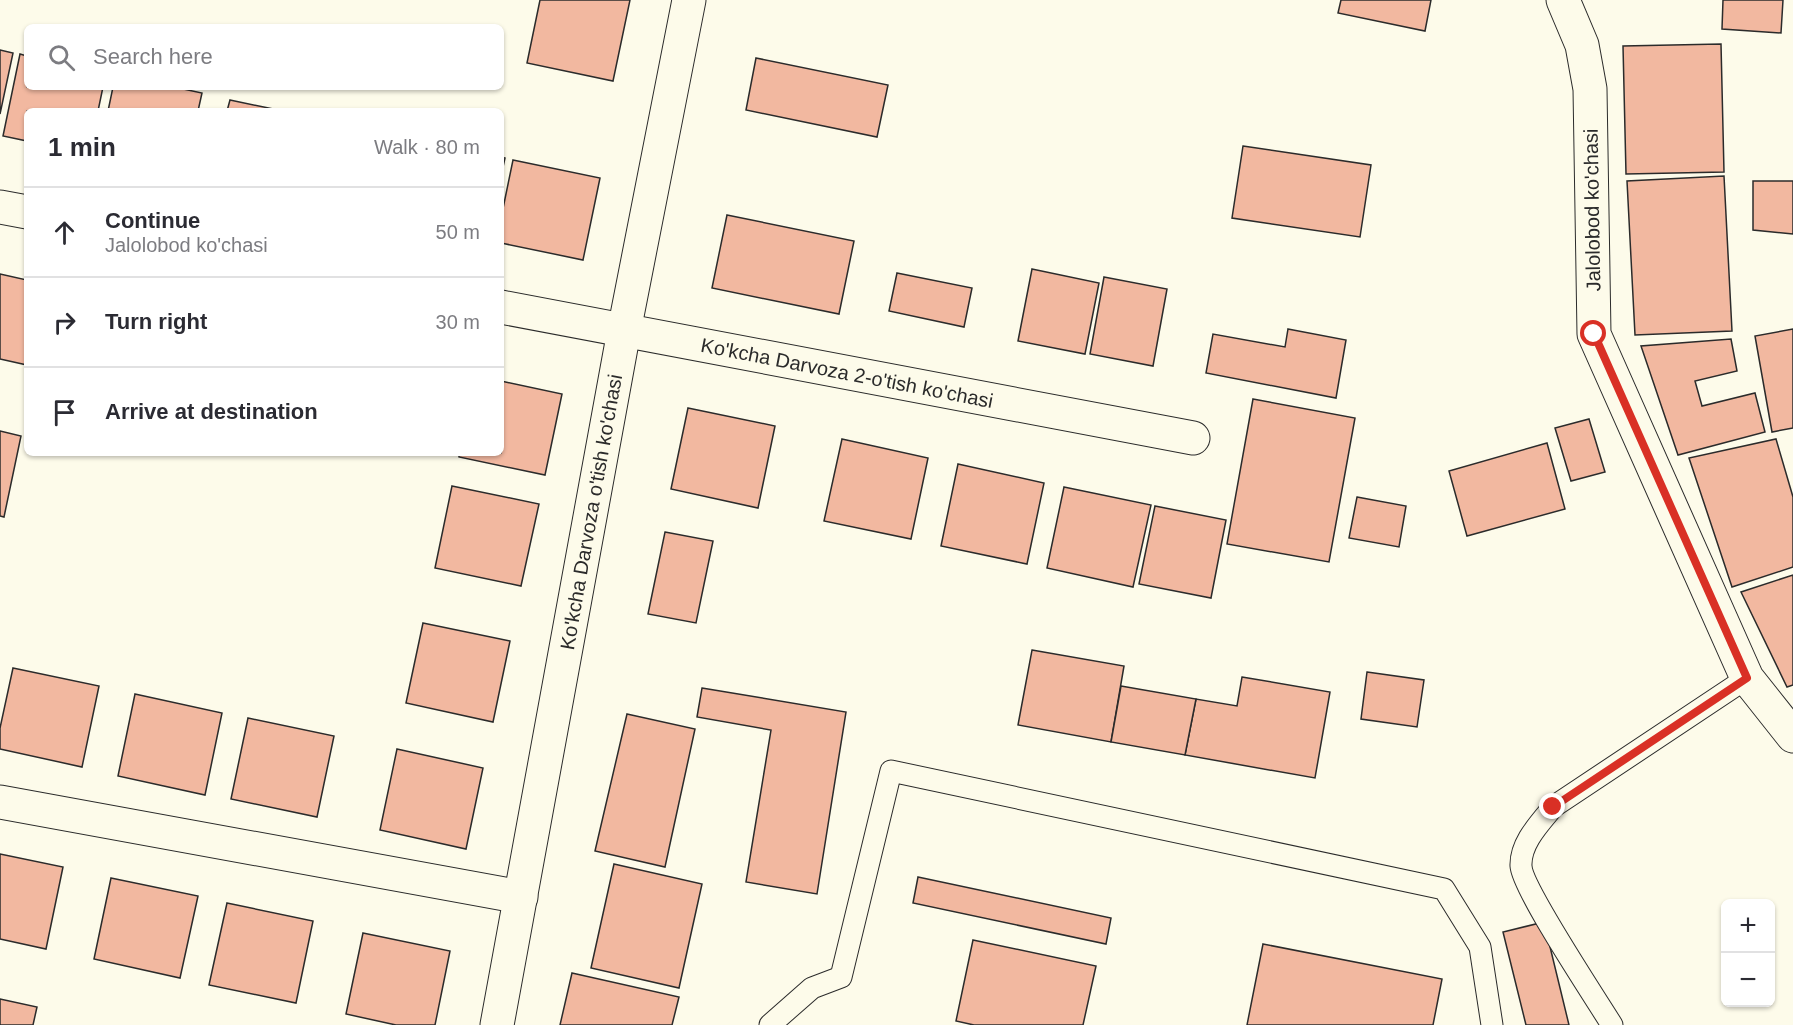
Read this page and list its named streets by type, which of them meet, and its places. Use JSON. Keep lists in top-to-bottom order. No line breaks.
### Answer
{"streets":{"street":["Jalolobod ko'chasi","Ko'kcha Darvoza 2-o'tish ko'chasi","Ko'kcha Darvoza o'tish ko'chasi"]},"crossings":[["Ko'kcha Darvoza 2-o'tish ko'chasi","Ko'kcha Darvoza o'tish ko'chasi"]],"page":{"search":"Search here","heading":["1 min","Walk · 80 m"],"list":[["Continue","Jalolobod ko'chasi","50 m"],["Turn right","30 m"],"Arrive at destination"],"map_buttons":["+","−"]}}
